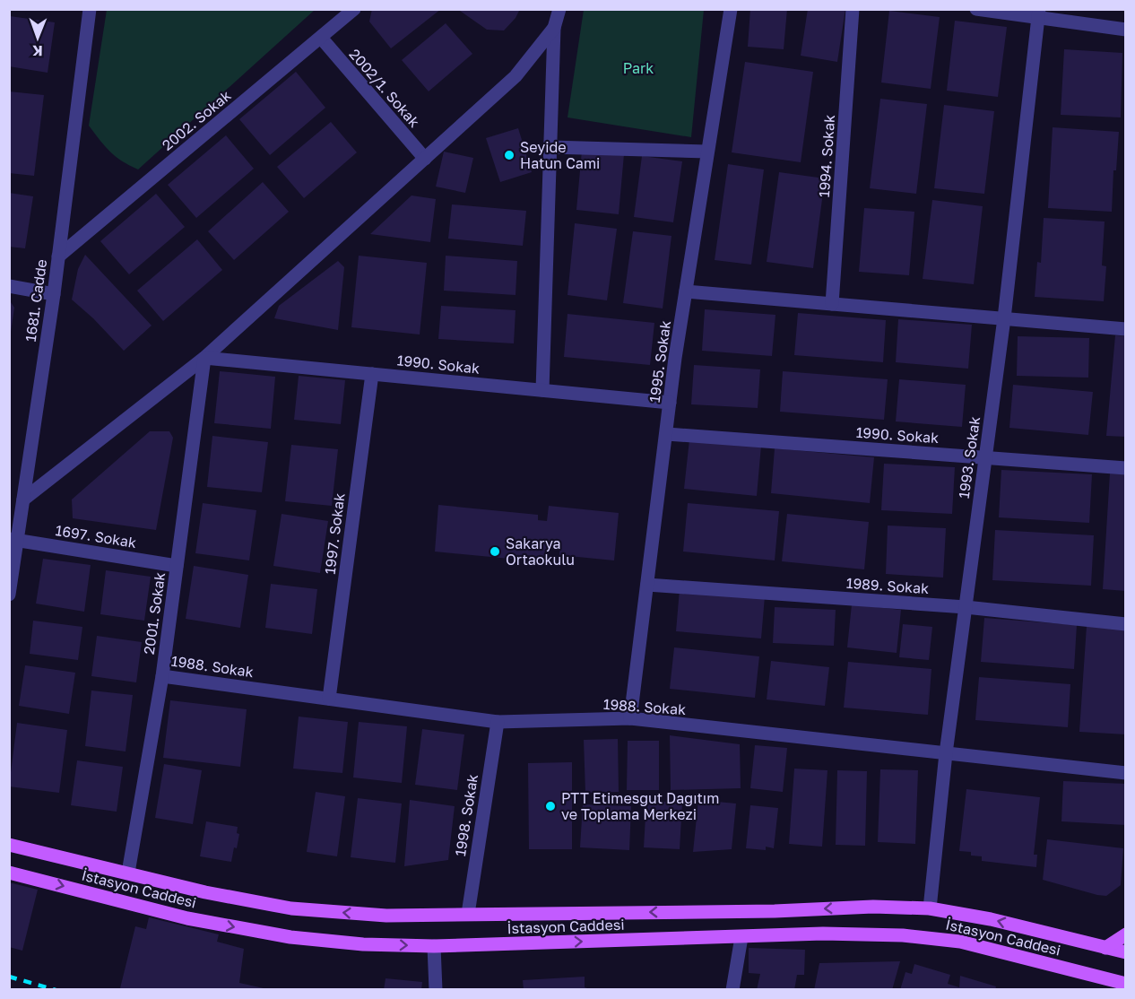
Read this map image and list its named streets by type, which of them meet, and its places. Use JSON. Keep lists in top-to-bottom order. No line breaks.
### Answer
{"streets":{"main road":["İstasyon Caddesi"],"street":["2002/1. Sokak","2002. Sokak","1994. Sokak","1681. Cadde","1995. Sokak","1990. Sokak","1993. Sokak","1997. Sokak","1697. Sokak","1989. Sokak","2001. Sokak","1988. Sokak","1998. Sokak"]},"crossings":[["2002/1. Sokak","2002. Sokak"],["2002. Sokak","1681. Cadde"],["1681. Cadde","1697. Sokak"],["1995. Sokak","1990. Sokak"],["1995. Sokak","1989. Sokak"],["1995. Sokak","1988. Sokak"],["1990. Sokak","1993. Sokak"],["1990. Sokak","1997. Sokak"],["1990. Sokak","2001. Sokak"],["1993. Sokak","1989. Sokak"],["1993. Sokak","1988. Sokak"],["1993. Sokak","İstasyon Caddesi"],["1997. Sokak","1988. Sokak"],["1697. Sokak","2001. Sokak"],["2001. Sokak","1988. Sokak"],["2001. Sokak","İstasyon Caddesi"],["1988. Sokak","1998. Sokak"],["1998. Sokak","İstasyon Caddesi"]],"parks":["Park"],"places":["Seyide Hatun Cami","Sakarya Ortaokulu","PTT Etimesgut Dağıtım ve Toplama Merkezi"],"north":"bottom"}
